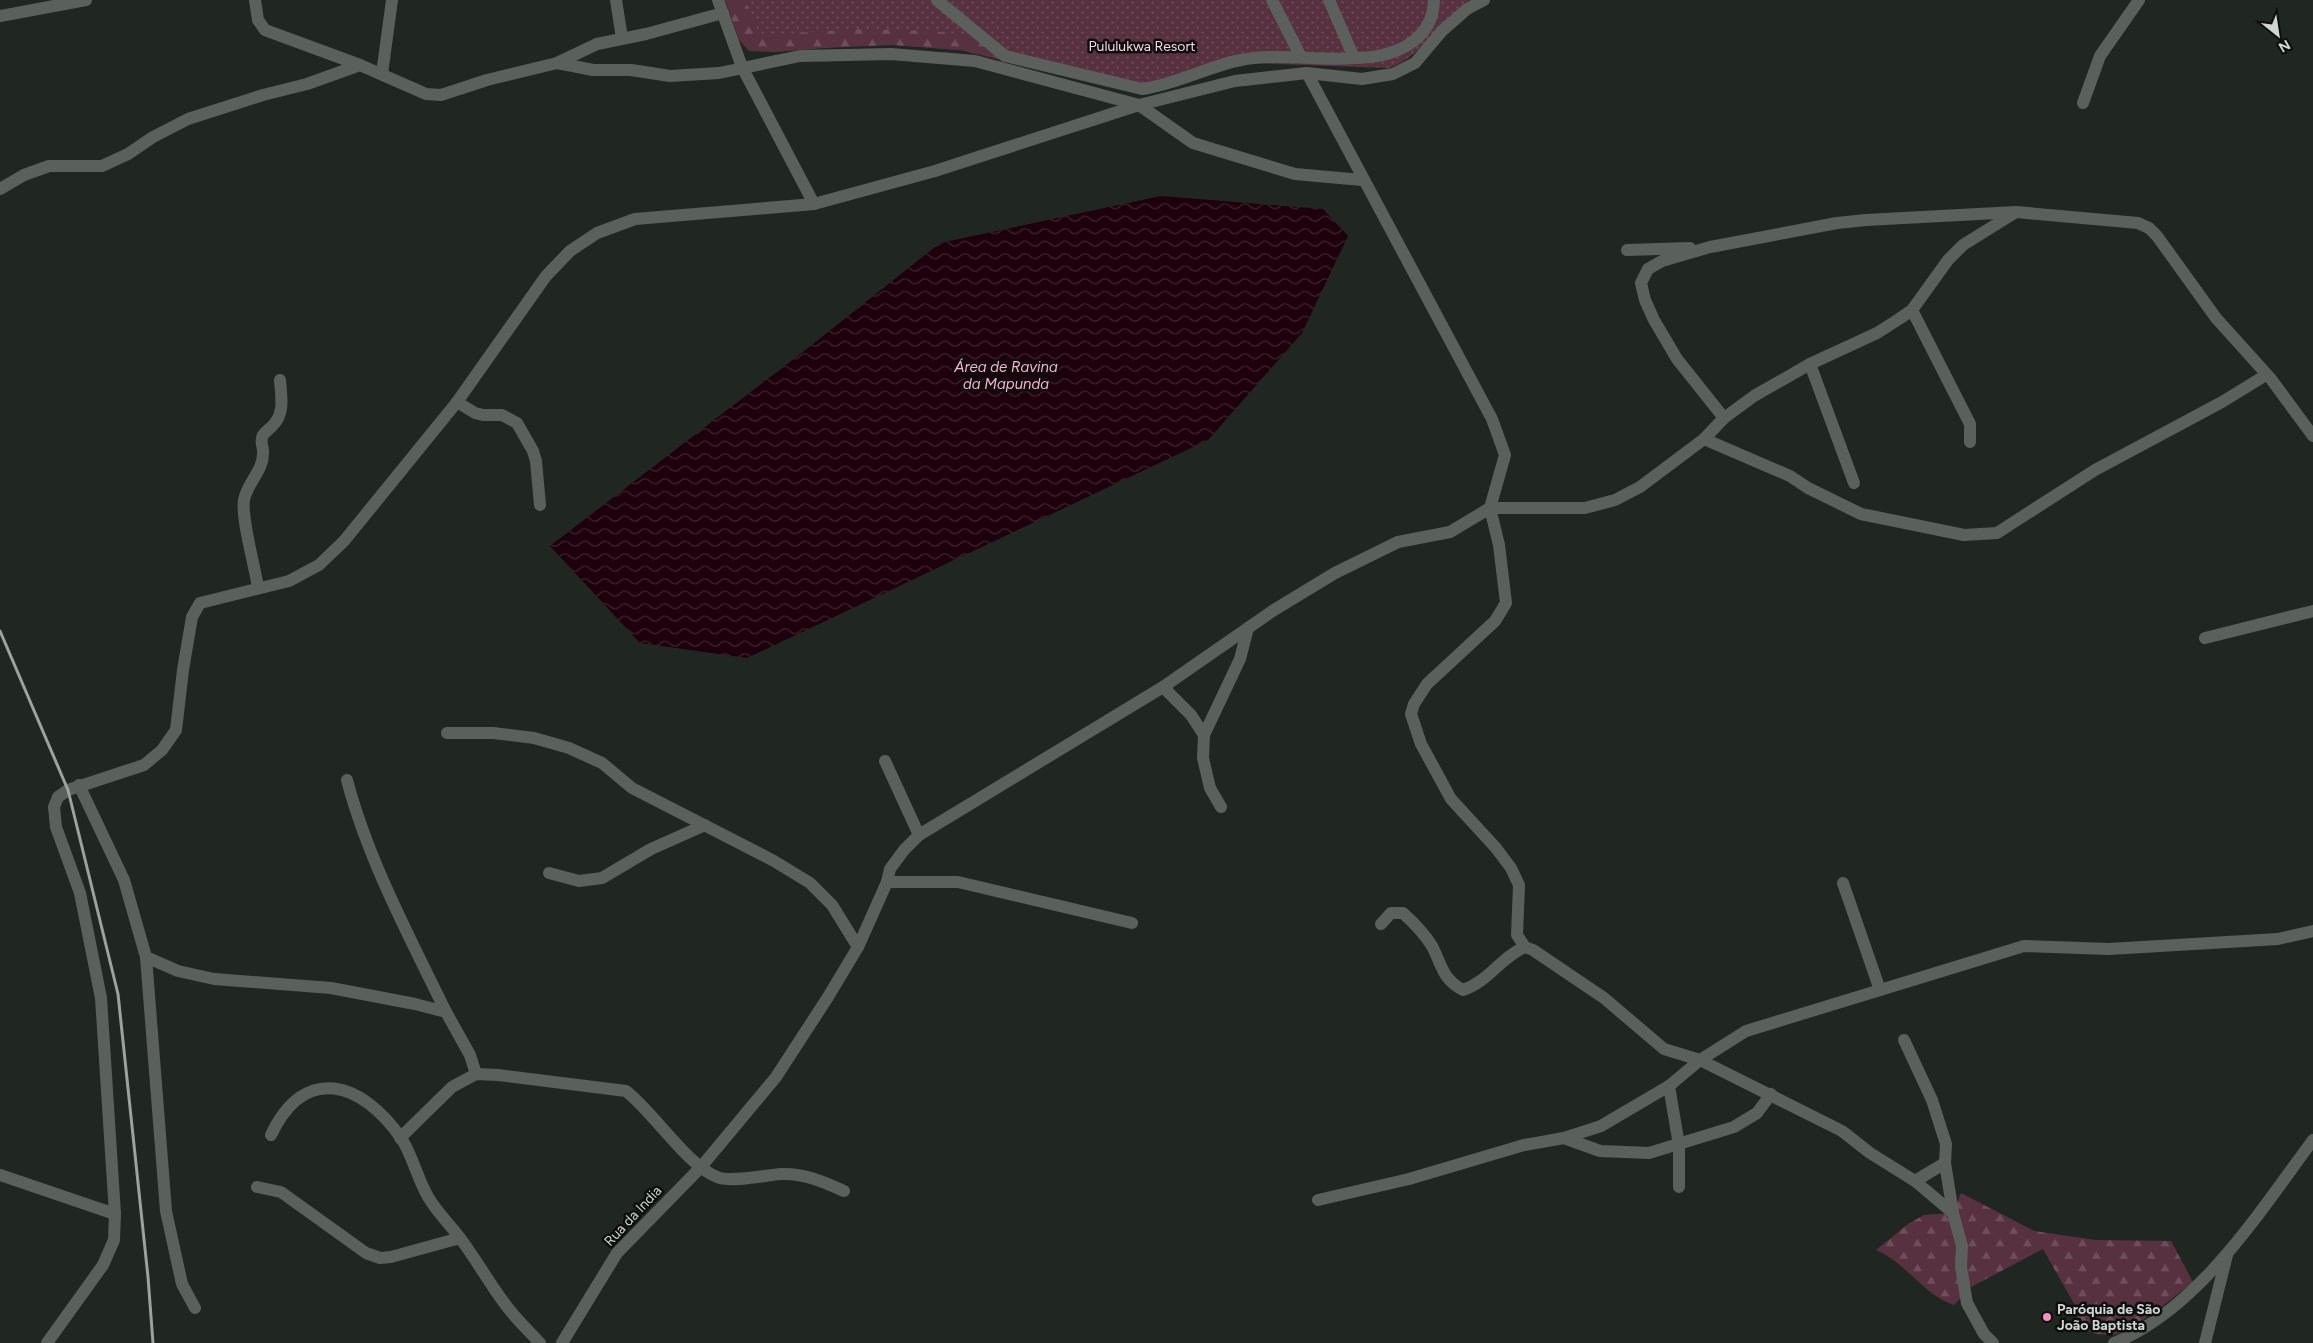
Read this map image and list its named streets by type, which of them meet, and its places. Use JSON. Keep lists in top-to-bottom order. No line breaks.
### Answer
{"streets":{"street":["Rua da India"]},"water":["Área de Ravina da Mapunda"],"parks":["Pululukwa Resort"],"places":["Paróquia de São João Baptista"],"north":"bottom right"}
